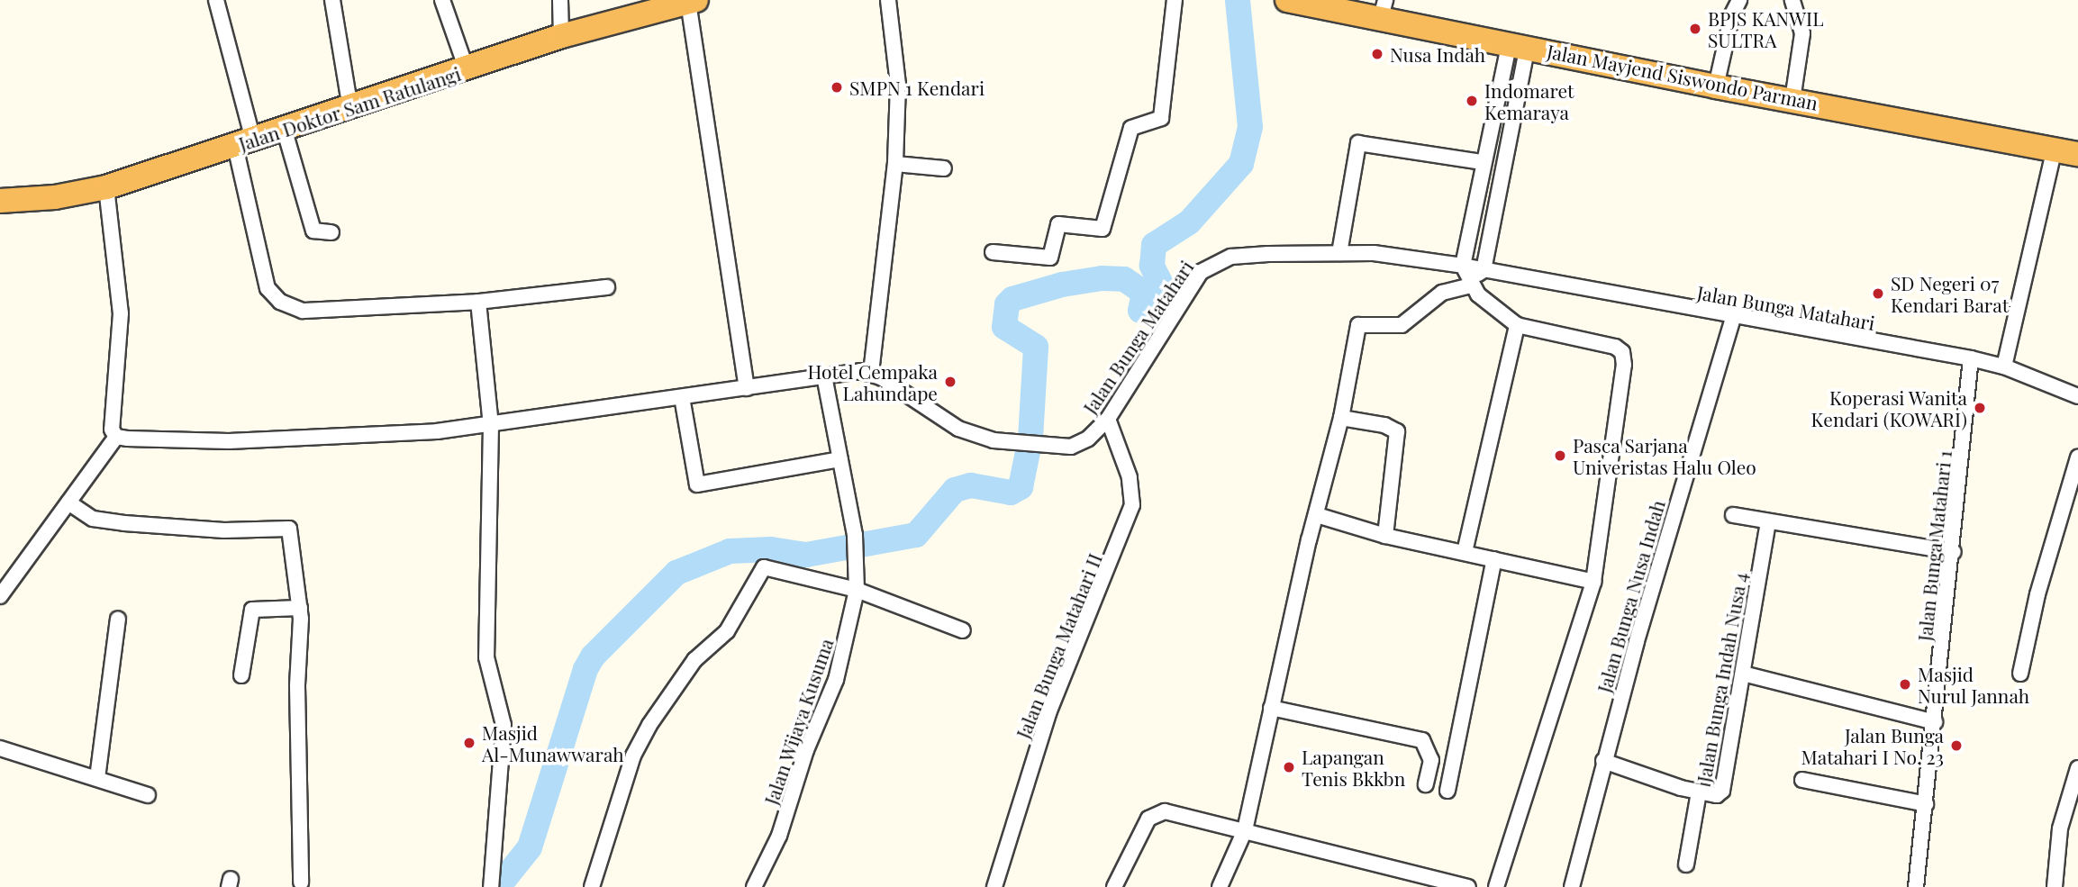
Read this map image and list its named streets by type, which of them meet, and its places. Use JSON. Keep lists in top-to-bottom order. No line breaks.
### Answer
{"streets":{"highway":["Jalan Mayjend Siswondo Parman","Jalan Doktor Sam Ratulangi"],"street":["Jalan Bunga Matahari","Jalan Bunga Matahari 1","Jalan Bunga Nusa Indah","Jalan Bunga Matahari II","Jalan Bunga Indah Nusa 4","Jalan Wijaya Kusuma"]},"crossings":[["Jalan Bunga Matahari","Jalan Bunga Matahari 1"],["Jalan Bunga Matahari","Jalan Bunga Nusa Indah"],["Jalan Bunga Matahari","Jalan Bunga Matahari II"],["Jalan Bunga Nusa Indah","Jalan Bunga Indah Nusa 4"]],"places":["BPJS KANWIL SULTRA","Nusa Indah","SMPN 1 Kendari","Indomaret Kemaraya","SD Negeri 07 Kendari Barat","Hotel Cempaka Lahundape","Koperasi Wanita Kendari (KOWARI)","Pasca Sarjana Univeristas Halu Oleo","Masjid Nurul Jannah","Masjid Al-Munawwarah","Jalan Bunga Matahari I No. 23","Lapangan Tenis Bkkbn"]}
